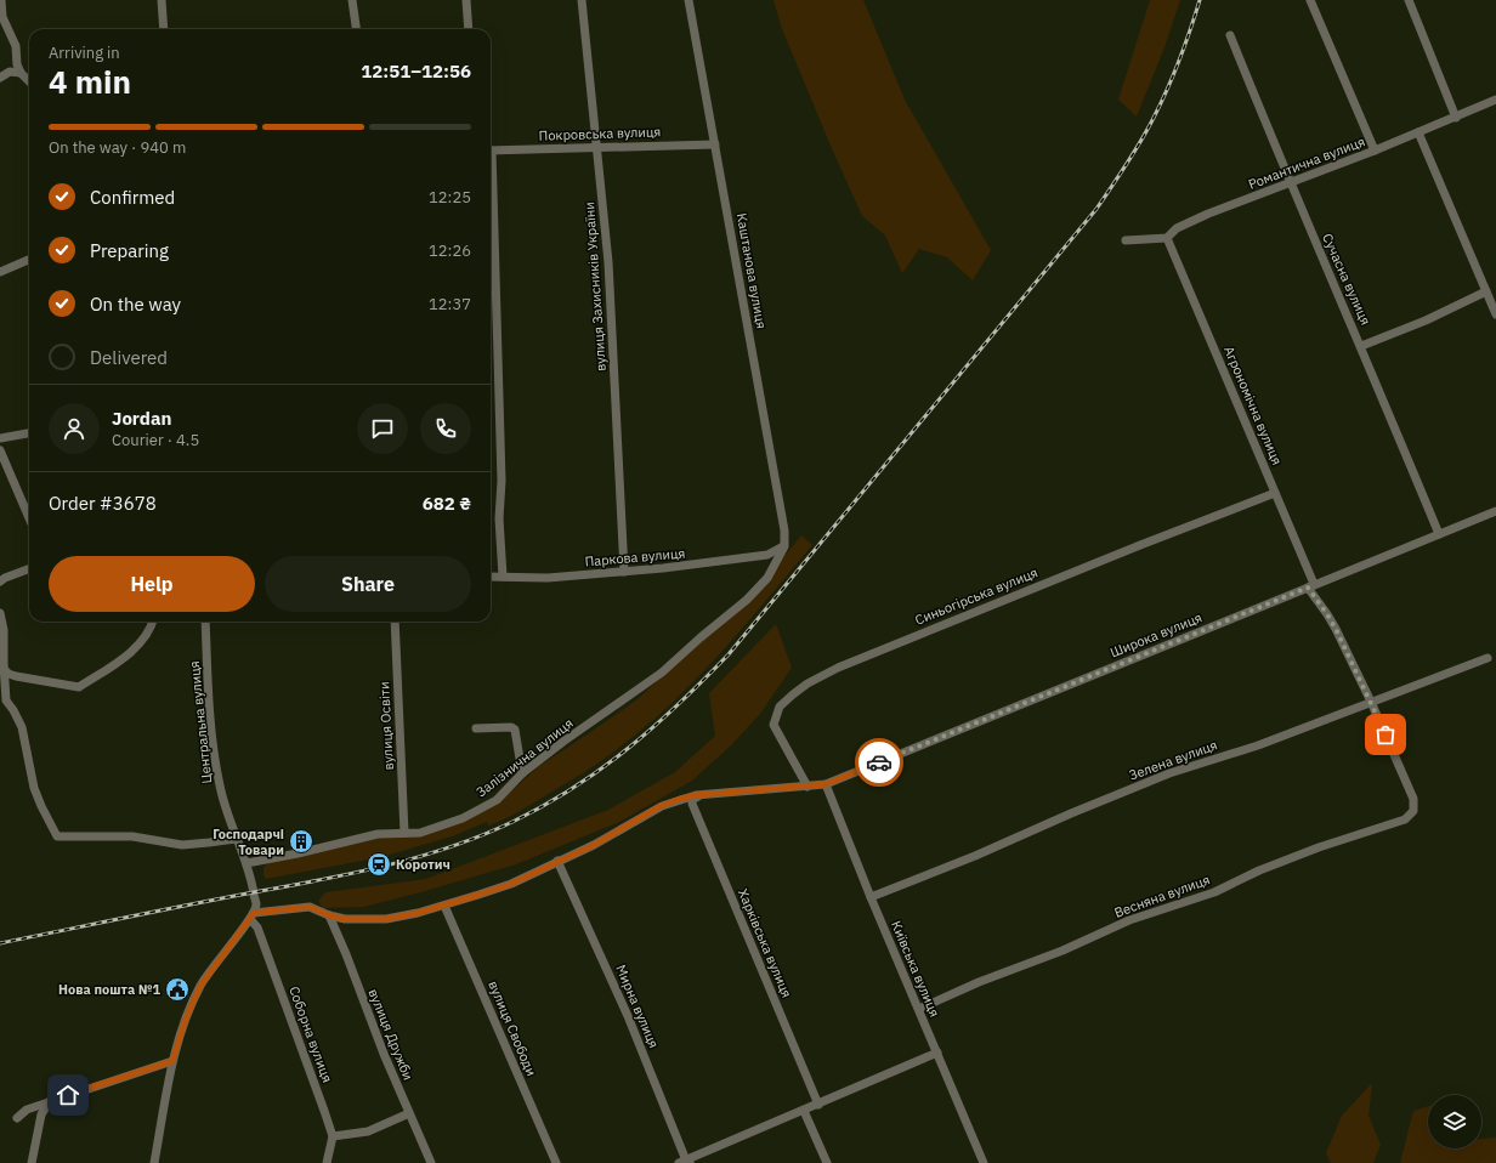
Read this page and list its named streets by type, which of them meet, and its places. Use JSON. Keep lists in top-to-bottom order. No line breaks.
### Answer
{"streets":{"street":["Покровська вулиця","Романтична вулиця","Каштанова вулиця","Сучасна вулиця","вулиця Захисників України","Агрономічна вулиця","Паркова вулиця","Синьогірська вулиця","Широка вулиця","Центральна вулиця","вулиця Освіти","Залізнична вулиця","Зелена вулиця","Весняна вулиця","Харківська вулиця","Київська вулиця","Мирна вулиця","вулиця Свободи","Соборна вулиця","вулиця Дружби"]},"crossings":[["Покровська вулиця","Каштанова вулиця"],["Покровська вулиця","вулиця Захисників України"],["Романтична вулиця","Сучасна вулиця"],["Романтична вулиця","Агрономічна вулиця"],["Каштанова вулиця","Паркова вулиця"],["Каштанова вулиця","Залізнична вулиця"],["Сучасна вулиця","Широка вулиця"],["вулиця Захисників України","Паркова вулиця"],["Агрономічна вулиця","Синьогірська вулиця"],["Агрономічна вулиця","Широка вулиця"],["Агрономічна вулиця","Зелена вулиця"],["Агрономічна вулиця","Весняна вулиця"],["Паркова вулиця","Залізнична вулиця"],["Синьогірська вулиця","Широка вулиця"],["Широка вулиця","Центральна вулиця"],["Широка вулиця","Харківська вулиця"],["Широка вулиця","Київська вулиця"],["Широка вулиця","Мирна вулиця"],["Широка вулиця","вулиця Свободи"],["Широка вулиця","Соборна вулиця"],["Широка вулиця","вулиця Дружби"],["Центральна вулиця","Залізнична вулиця"],["Центральна вулиця","Соборна вулиця"],["вулиця Освіти","Залізнична вулиця"],["Зелена вулиця","Київська вулиця"],["Весняна вулиця","Київська вулиця"]],"places":{"building":["Господарчі Товари"],"station":["Коротич"],"public building":["Нова пошта №1"]},"page":{"heading":["4 min","Arriving in","12:51–12:56"],"panel":["Jordan","Courier · 4.5","Order #3678","682 ₴"],"bar":"On the way · 940 m","list":[["Confirmed","12:25"],["Preparing","12:26"],["On the way","12:37"],"Delivered"],"buttons":["Help","Share"]}}
